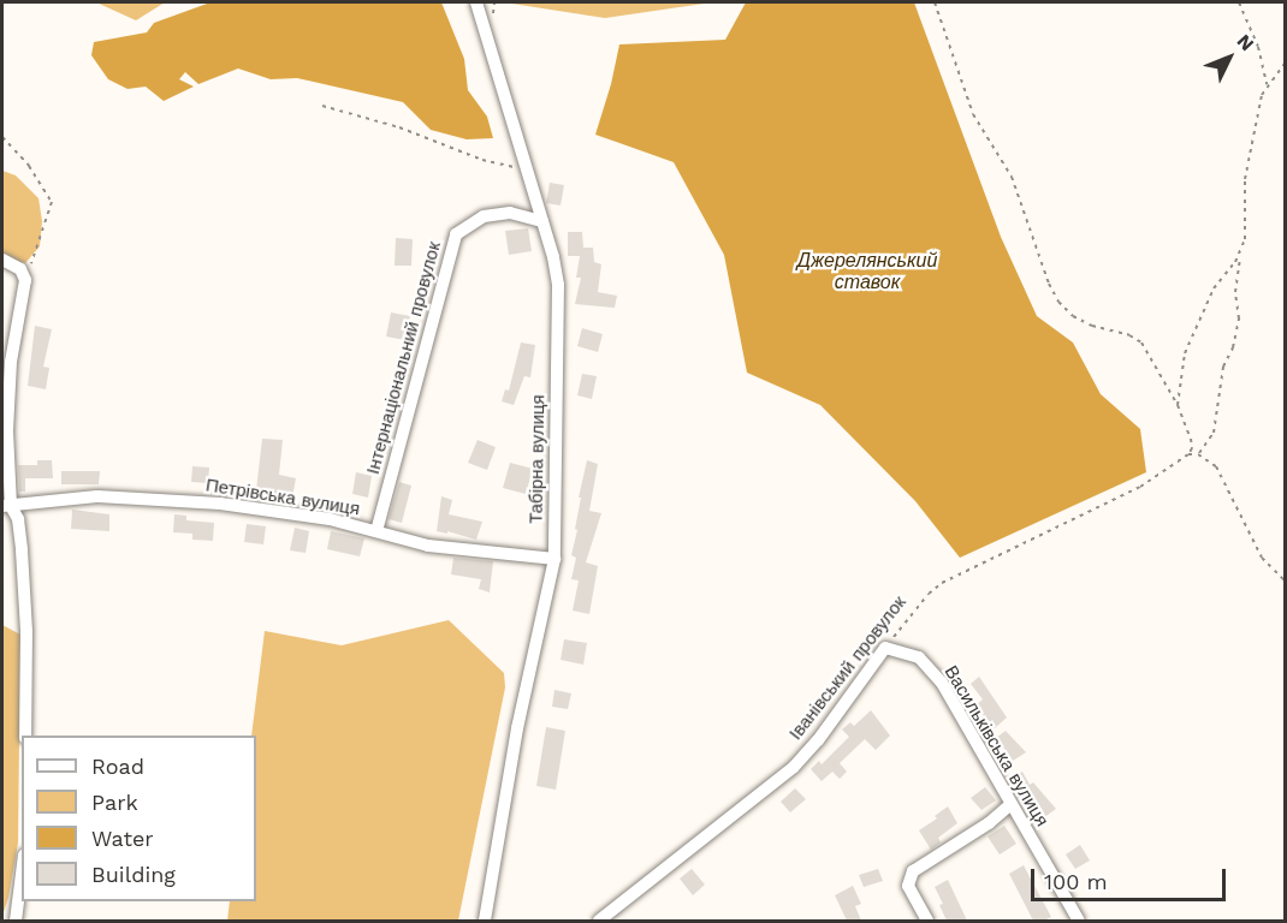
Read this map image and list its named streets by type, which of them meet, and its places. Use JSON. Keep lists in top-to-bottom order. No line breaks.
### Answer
{"streets":{"street":["Інтернаціональний провулок","Табірна вулиця","Петрівська вулиця","Іванівський провулок","Васильківська вулиця"]},"crossings":[["Інтернаціональний провулок","Табірна вулиця"],["Інтернаціональний провулок","Петрівська вулиця"],["Табірна вулиця","Петрівська вулиця"],["Іванівський провулок","Васильківська вулиця"]],"water":["Джерелянський ставок"],"legend":["Road","Park","Water","Building"],"scale_bar":"100 m","north":"top right"}
